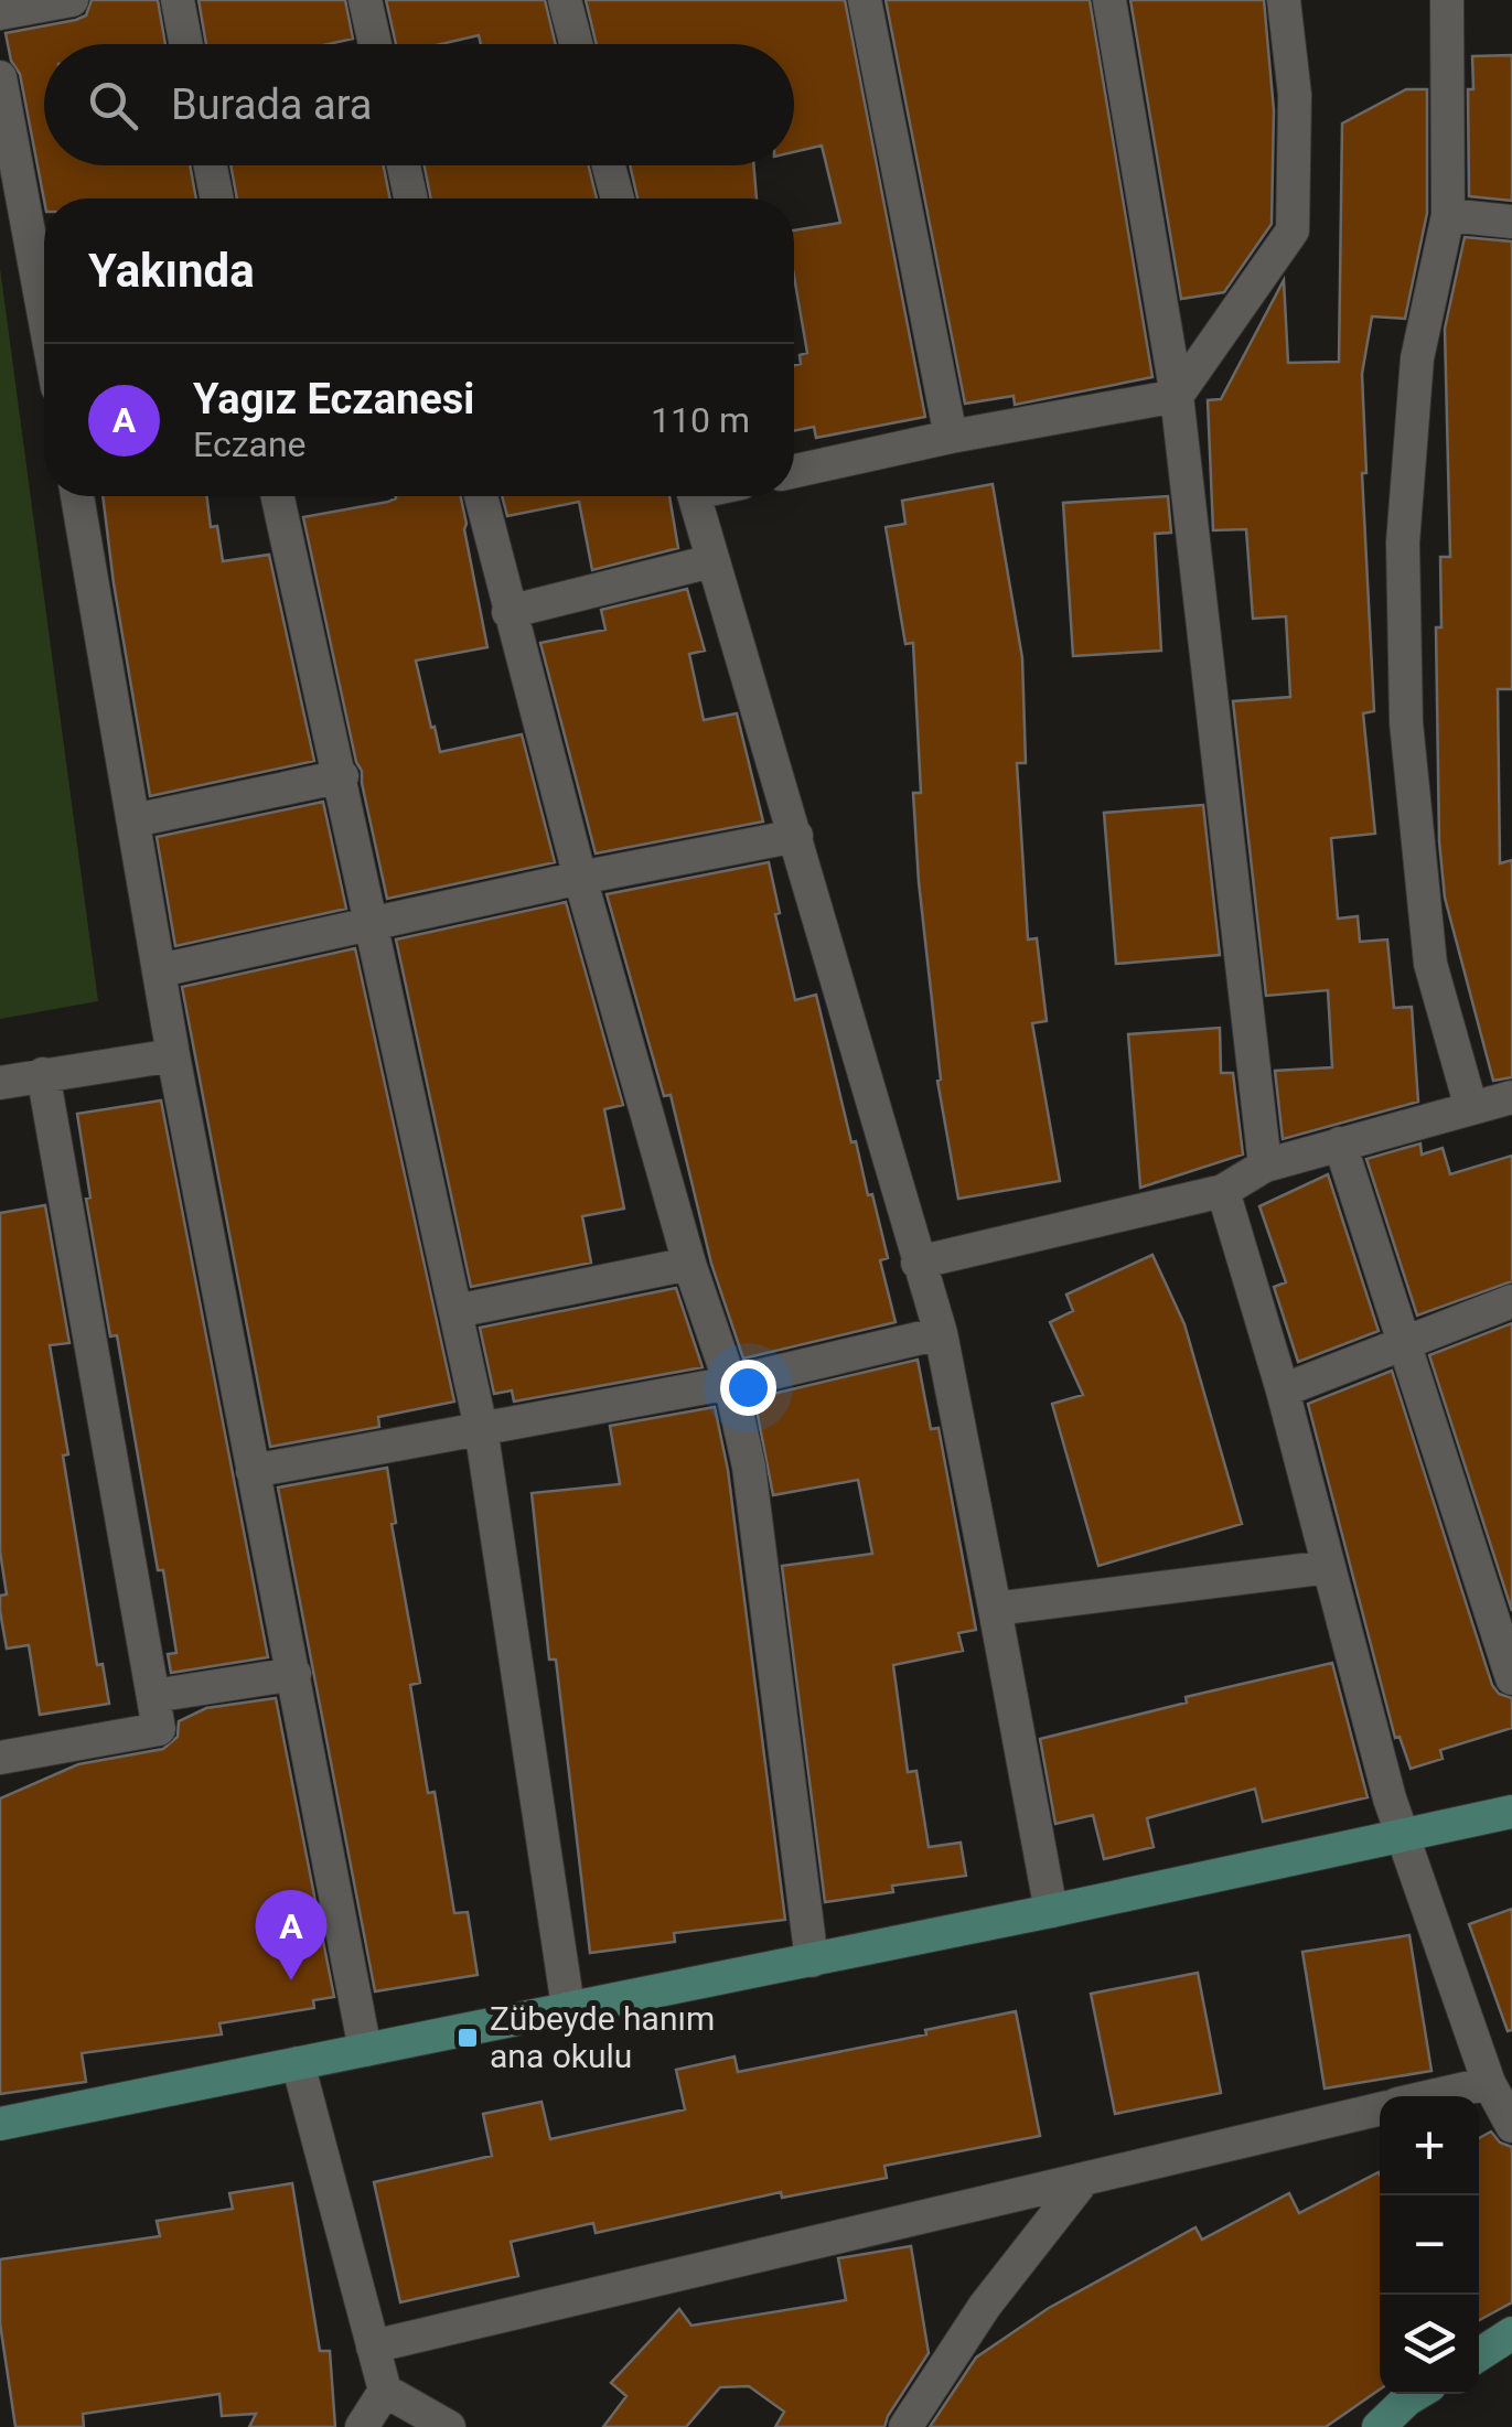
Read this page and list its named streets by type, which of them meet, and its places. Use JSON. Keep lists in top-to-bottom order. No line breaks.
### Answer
{"places":{"transit":["Zübeyde hanım ana okulu"]},"page":{"search":"Burada ara","heading":"Yakında","list":[{"mark":"A","name":"Yagız Eczanesi","note":"Eczane","value":"110 m"}],"pins":"A","map_buttons":["+","−"]}}
